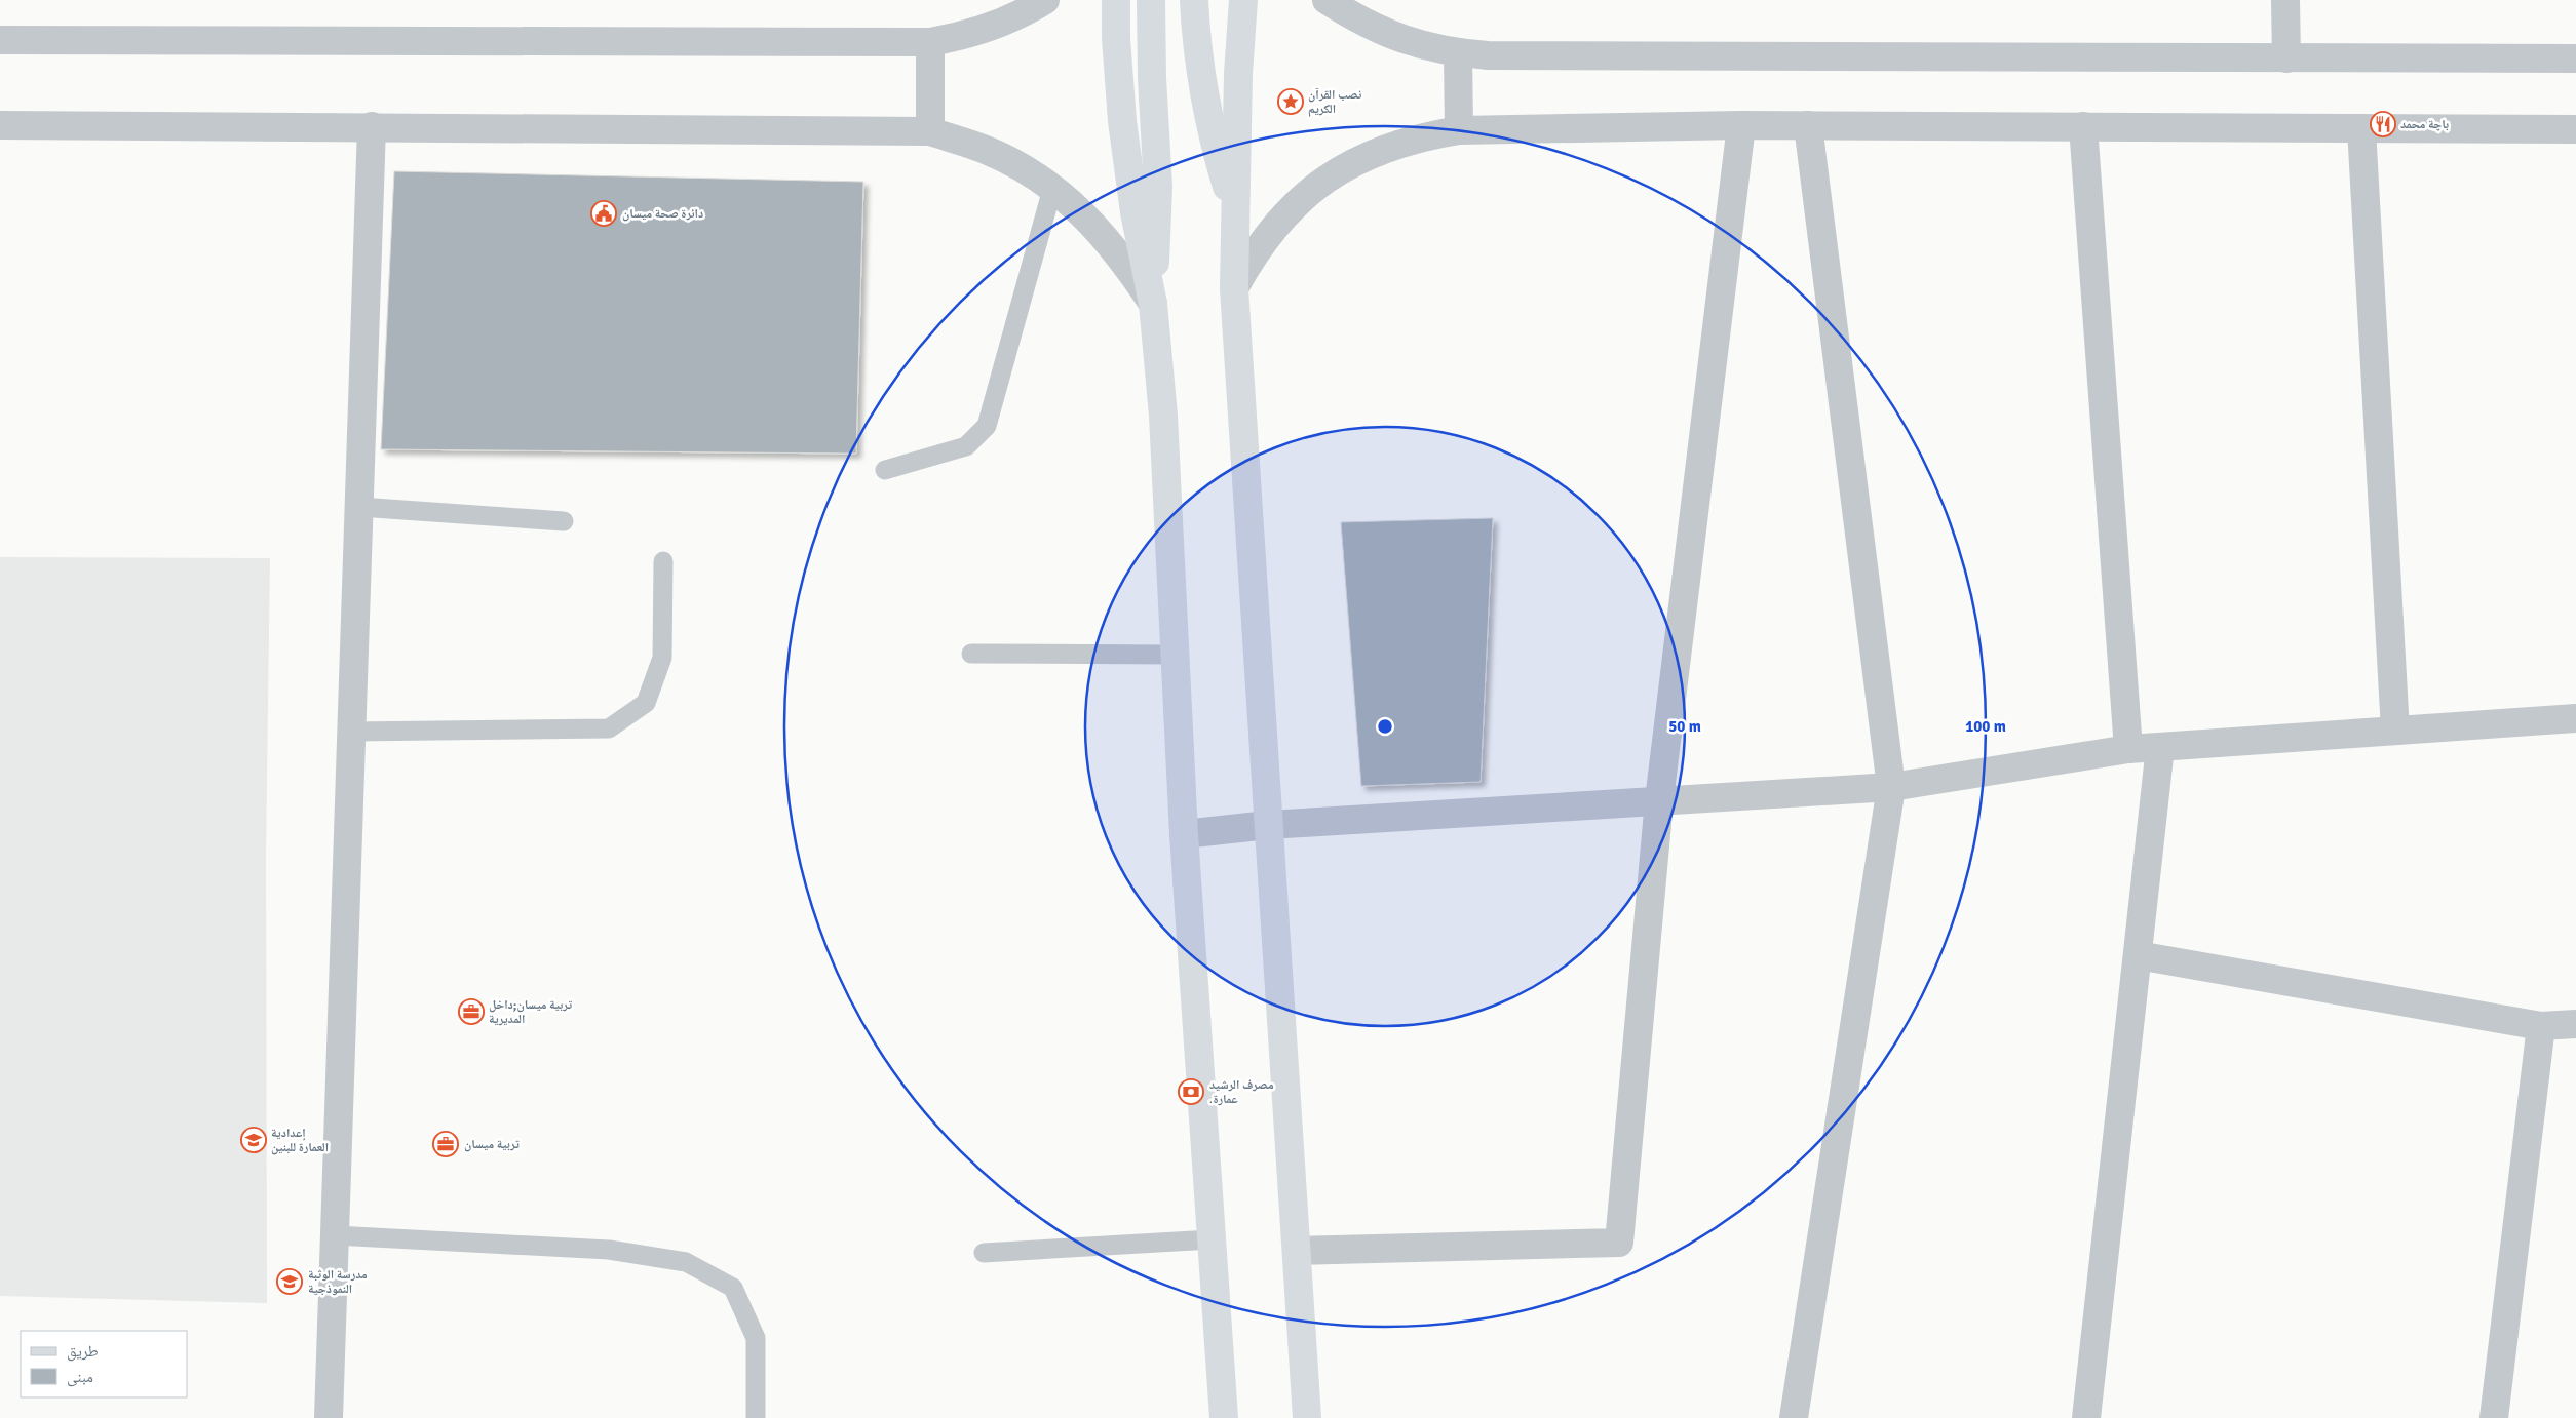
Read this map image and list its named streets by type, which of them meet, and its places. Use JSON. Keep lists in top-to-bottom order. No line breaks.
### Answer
{"places":{"place":["نصب القرآن الكريم"],"restaurant":["باچة محمد"],"public building":["دائرة صحة ميسان"],"office":["تربية ميسان;داخل المديرية","تربية ميسان"],"bank":["مصرف الرشيد .عمارة"],"school or university":["إعدادية العمارة للبنين","مدرسة الوثبة النموذجية"]},"legend":["طريق","مبنى"],"rings":["50 m","100 m"]}
